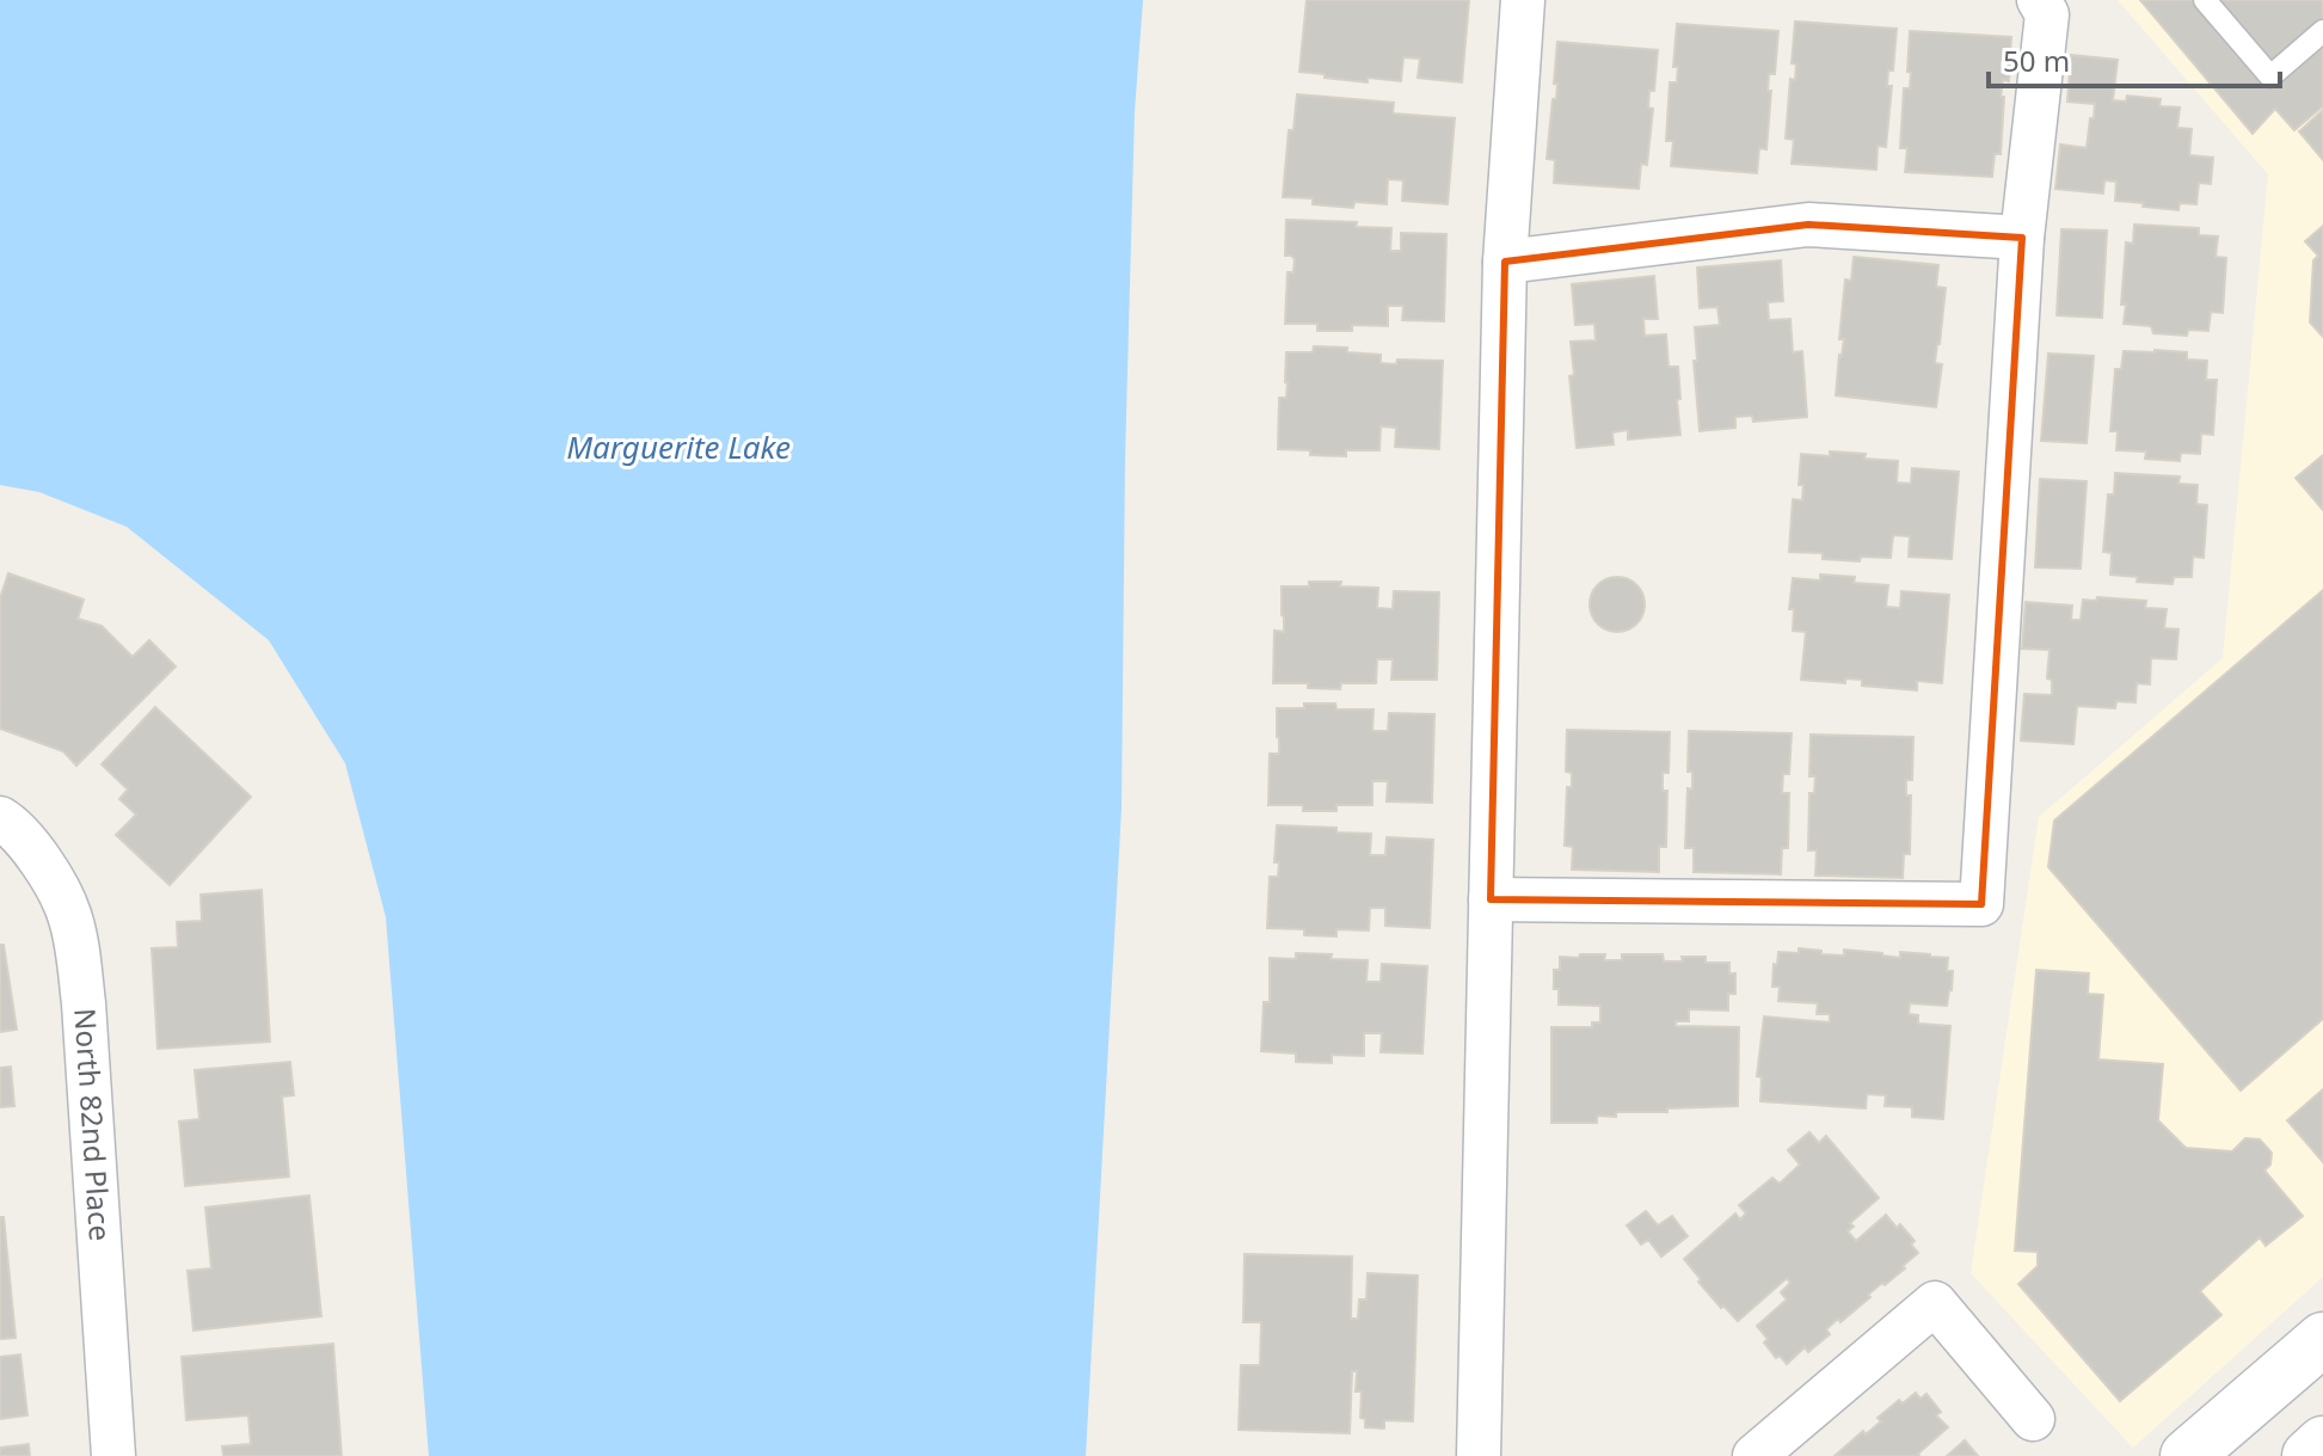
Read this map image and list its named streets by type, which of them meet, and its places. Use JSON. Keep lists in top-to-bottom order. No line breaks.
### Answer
{"streets":{"street":["North 82nd Place"]},"water":["Marguerite Lake"],"scale_bar":"50 m"}
